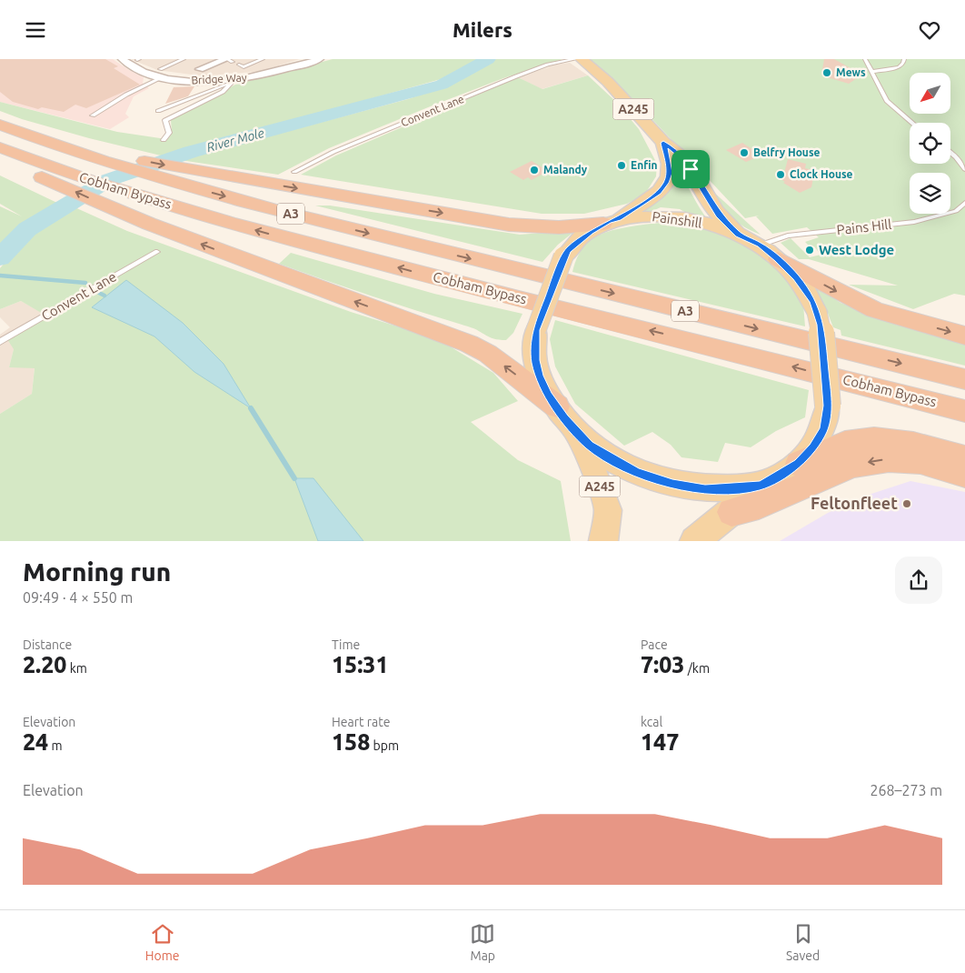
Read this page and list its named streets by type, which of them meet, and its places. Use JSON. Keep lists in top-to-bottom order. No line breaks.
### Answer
{"streets":{"highway":["Cobham Bypass","A3"],"main road":["A245","Painshill"],"street":["Bridge Way"],"lane":["Convent Lane","Pains Hill"]},"crossings":[["A245","Painshill"],["Painshill","Pains Hill"]],"water":["River Mole"],"places":["Mews","Belfry House","Enfin","Malandy","Clock House","West Lodge","Feltonfleet"],"north":"bottom left","page":{"header":"Milers","heading":["Morning run","09:49 · 4 × 550 m"],"stats":[["Distance","2.20 km"],["Time","15:31"],["Pace","7:03 /km"],["Elevation","24 m"],["Heart rate","158 bpm"],["kcal","147"]],"chart":["Elevation","268–273 m"],"tabs":["Home","Map","Saved"]}}
